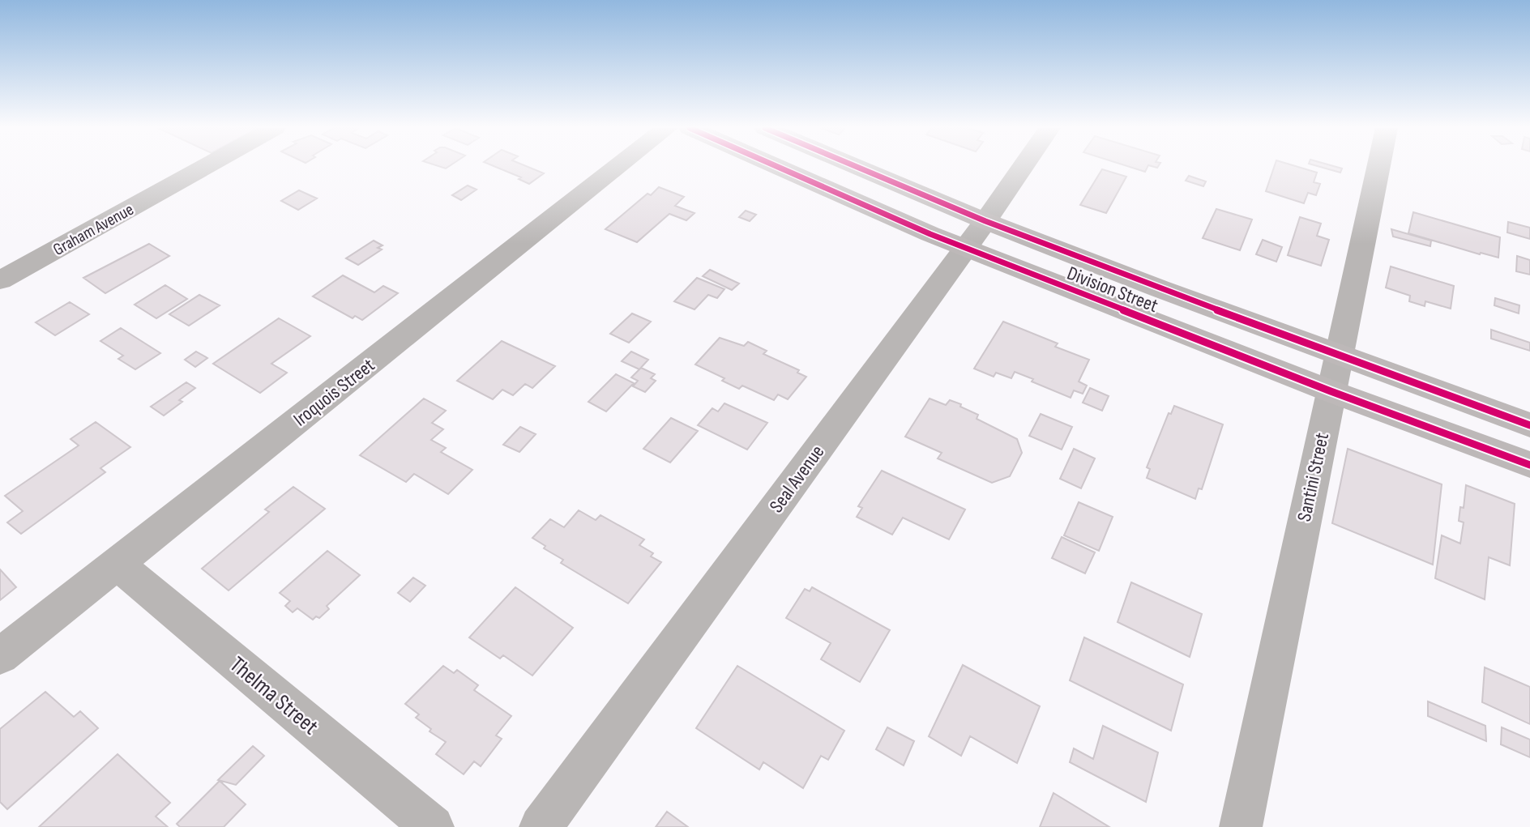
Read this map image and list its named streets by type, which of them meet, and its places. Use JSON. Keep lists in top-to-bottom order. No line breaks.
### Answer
{"streets":{"main road":["Division Street"],"street":["Graham Avenue","Iroquois Street","Santini Street","Seal Avenue","Thelma Street"]},"crossings":[["Division Street","Santini Street"],["Division Street","Seal Avenue"],["Iroquois Street","Thelma Street"]]}
